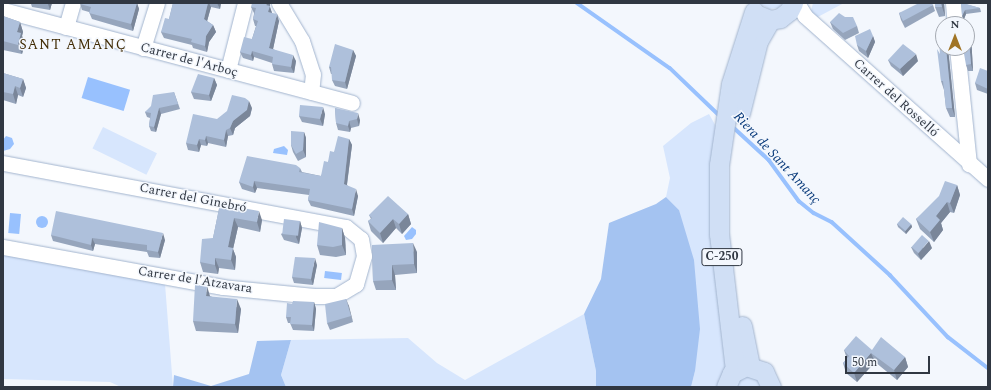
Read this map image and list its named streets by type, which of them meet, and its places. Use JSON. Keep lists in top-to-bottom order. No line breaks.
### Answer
{"streets":{"main road":["C-250"],"street":["Carrer de l'Arboç","Carrer del Rosselló","Carrer del Ginebró","Carrer de l'Atzavara"]},"crossings":[["Carrer del Rosselló","C-250"],["Carrer del Ginebró","Carrer de l'Atzavara"]],"districts":["SANT AMANÇ"],"water":["Riera de Sant Amanç"],"scale_bar":"50 m","north":"top"}
